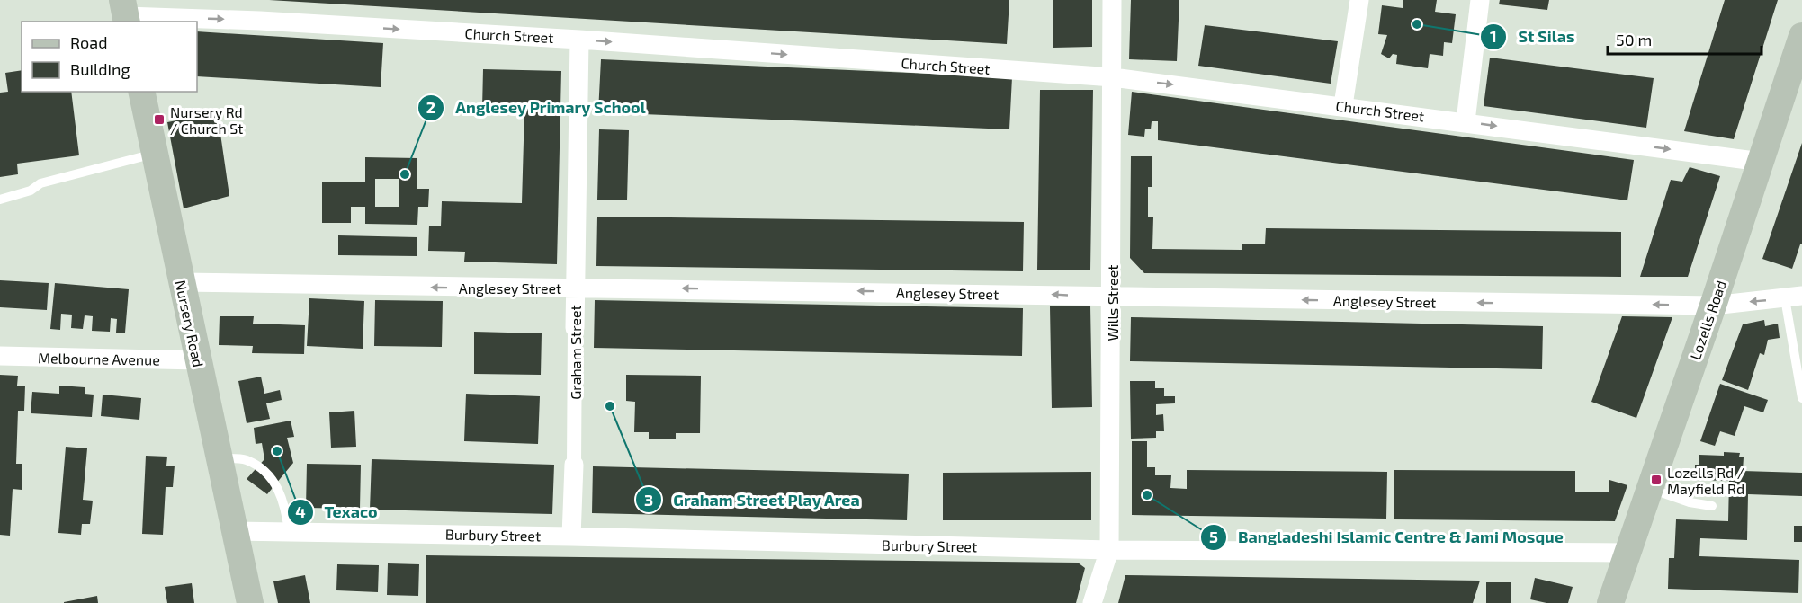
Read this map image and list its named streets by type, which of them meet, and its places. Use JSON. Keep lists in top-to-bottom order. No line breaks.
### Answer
{"streets":{"main road":["Lozells Road","Nursery Road"],"street":["Church Street","Anglesey Street","Wills Street","Graham Street","Melbourne Avenue","Burbury Street"]},"crossings":[["Church Street","Wills Street"],["Church Street","Lozells Road"],["Church Street","Graham Street"],["Anglesey Street","Wills Street"],["Anglesey Street","Lozells Road"],["Anglesey Street","Nursery Road"],["Anglesey Street","Graham Street"],["Wills Street","Burbury Street"],["Lozells Road","Burbury Street"],["Nursery Road","Melbourne Avenue"],["Nursery Road","Burbury Street"],["Graham Street","Burbury Street"]],"one_way":["Church Street","Anglesey Street"],"places":{"other":["St Silas","Anglesey Primary School","Graham Street Play Area","Texaco","Bangladeshi Islamic Centre & Jami Mosque"],"transit":["Nursery Rd / Church St","Lozells Rd / Mayfield Rd"]},"legend":["Road","Building"],"scale_bar":"50 m"}
